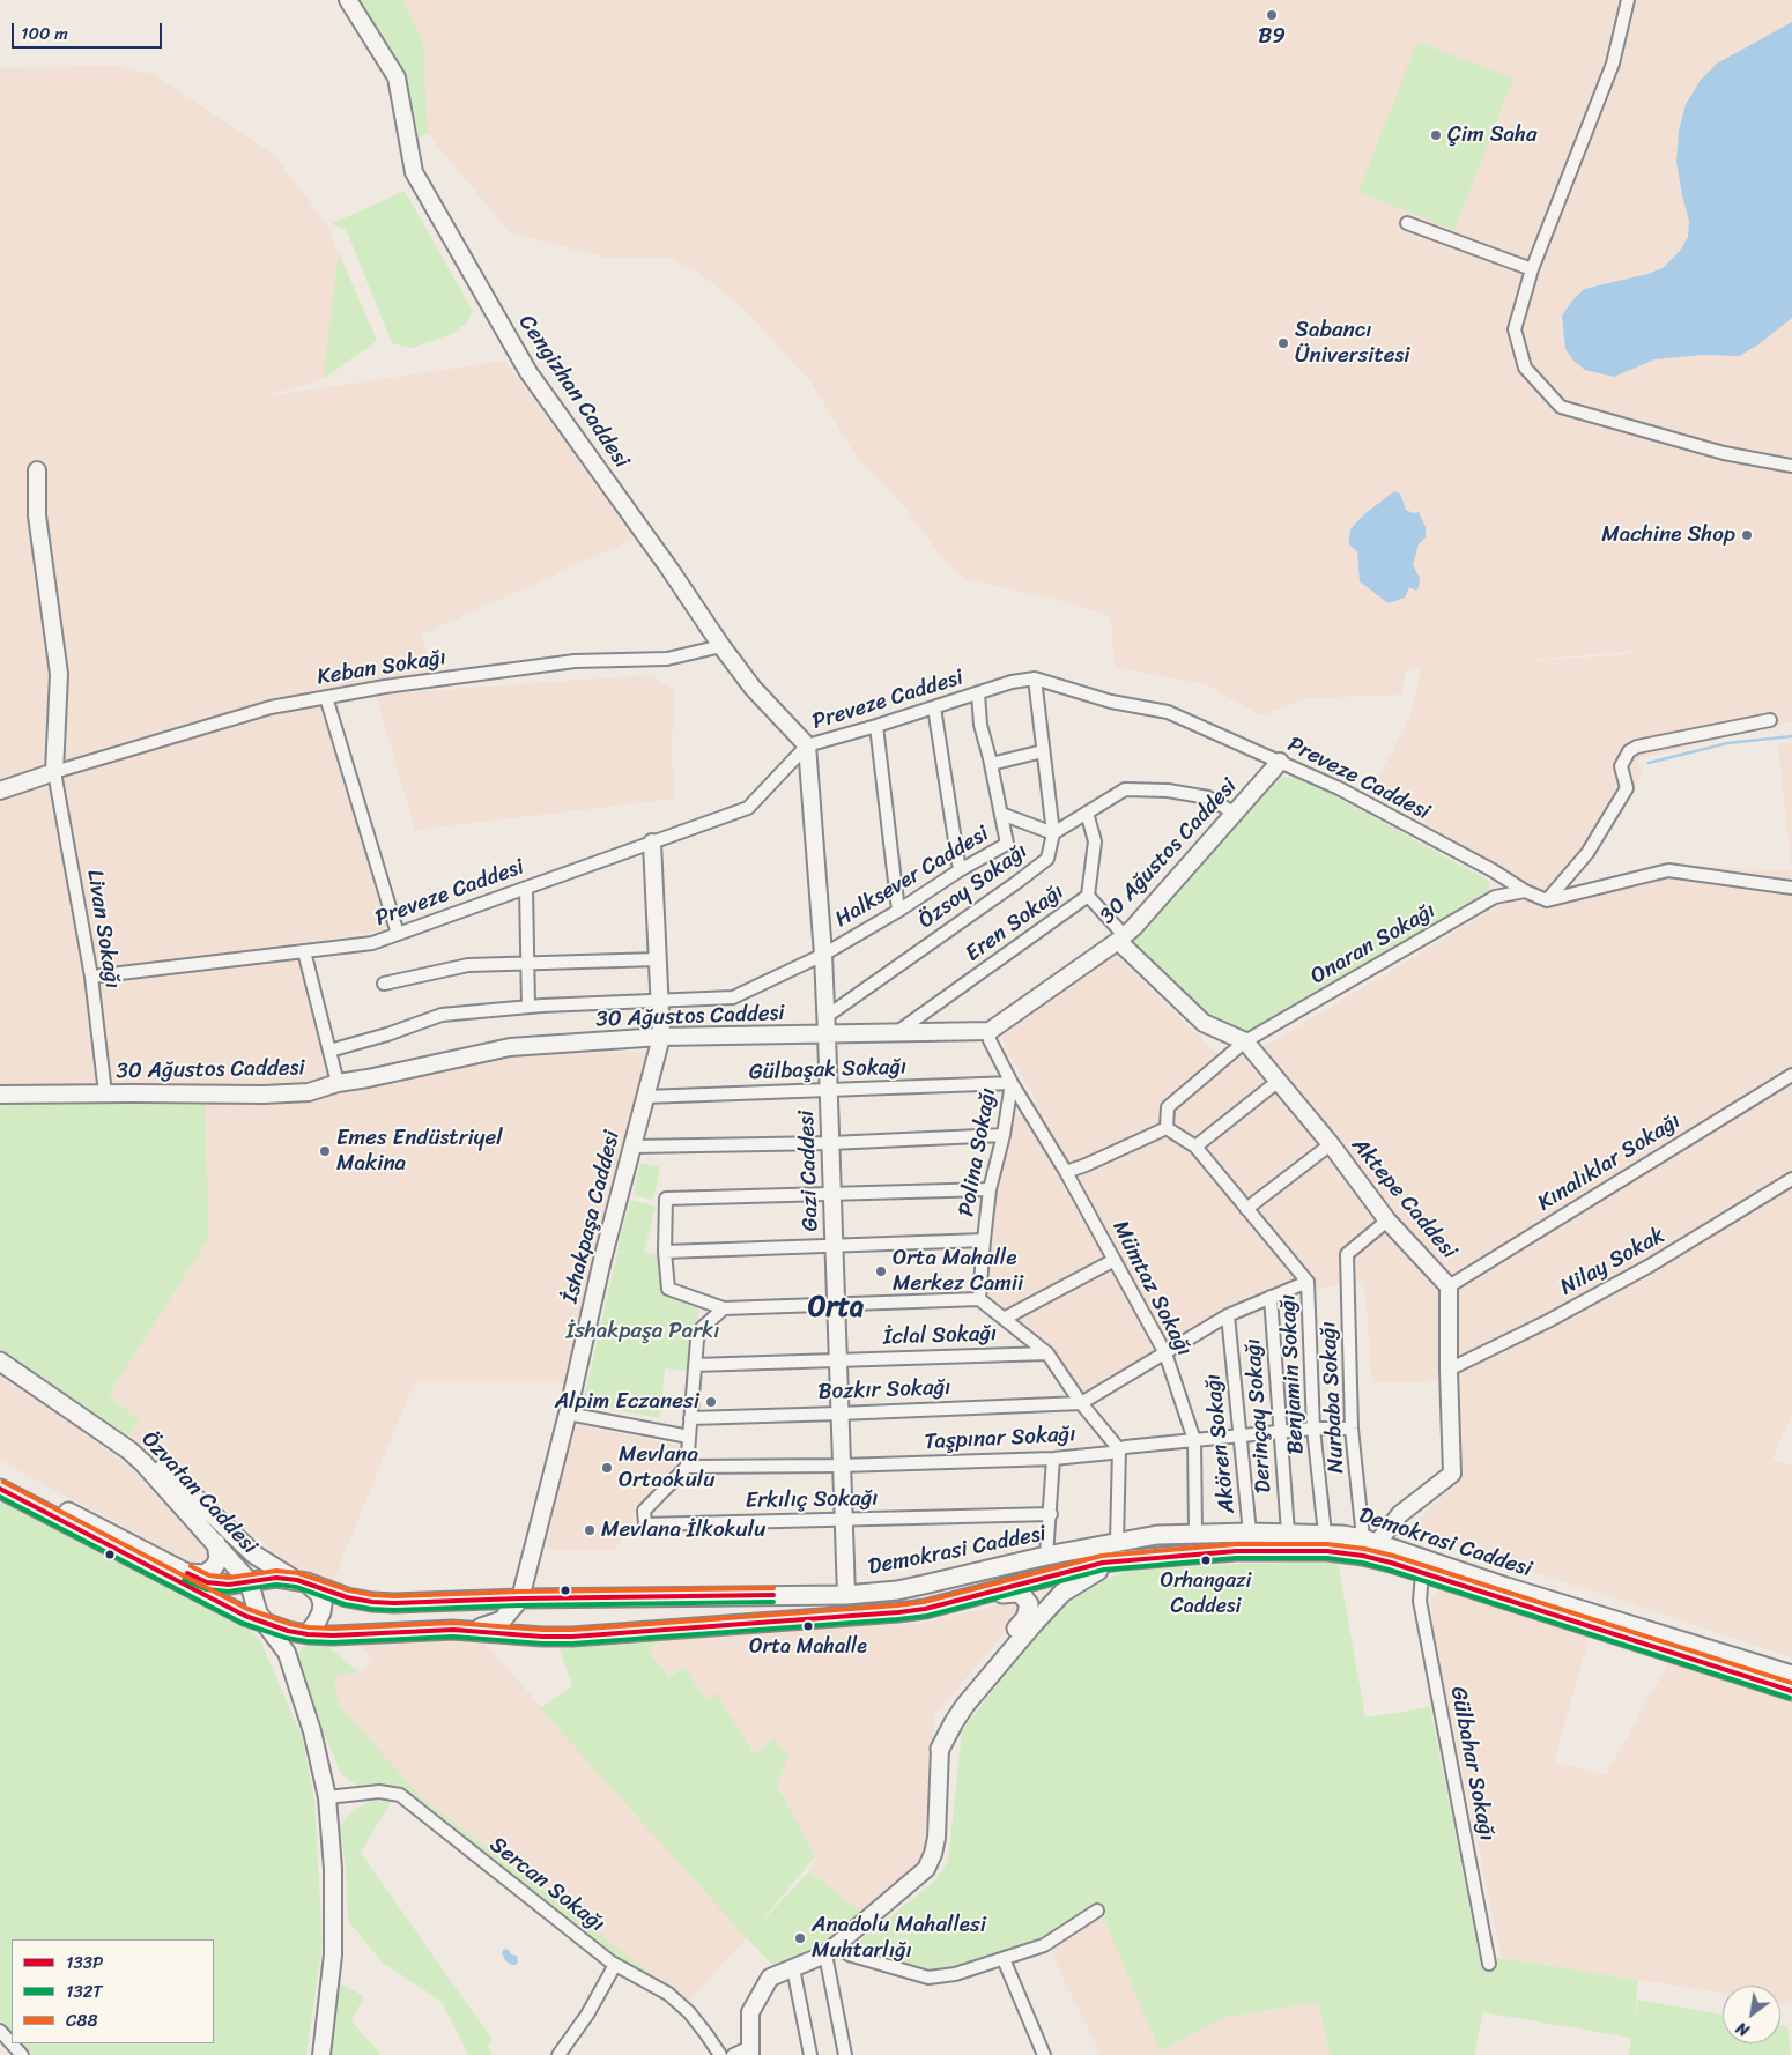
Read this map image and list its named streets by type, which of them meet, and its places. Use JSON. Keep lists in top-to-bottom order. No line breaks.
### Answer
{"streets":{"main road":["Özvatan Caddesi","Demokrasi Caddesi"],"street":["Cengizhan Caddesi","Keban Sokağı","Preveze Caddesi","30 Ağustos Caddesi","Halksever Caddesi","Özsoy Sokağı","Eren Sokağı","Livan Sokağı","Onaran Sokağı","Gülbaşak Sokağı","Polina Sokağı","Kınalıklar Sokağı","Gazi Caddesi","Aktepe Caddesi","İshakpaşa Caddesi","Nilay Sokak","Mümtaz Sokağı","İclal Sokağı","Benjamin Sokağı","Bozkır Sokağı","Nurbaba Sokağı","Derinçay Sokağı","Taşpınar Sokağı","Akören Sokağı","Erkılıç Sokağı","Gülbahar Sokağı","Sercan Sokağı"]},"crossings":[["Cengizhan Caddesi","Keban Sokağı"],["Cengizhan Caddesi","Preveze Caddesi"],["Cengizhan Caddesi","Gazi Caddesi"],["Keban Sokağı","Livan Sokağı"],["Preveze Caddesi","30 Ağustos Caddesi"],["Preveze Caddesi","Halksever Caddesi"],["Preveze Caddesi","Livan Sokağı"],["Preveze Caddesi","Onaran Sokağı"],["Preveze Caddesi","Gazi Caddesi"],["Preveze Caddesi","İshakpaşa Caddesi"],["30 Ağustos Caddesi","Özsoy Sokağı"],["30 Ağustos Caddesi","Eren Sokağı"],["30 Ağustos Caddesi","Livan Sokağı"],["30 Ağustos Caddesi","Polina Sokağı"],["30 Ağustos Caddesi","Gazi Caddesi"],["30 Ağustos Caddesi","Aktepe Caddesi"],["30 Ağustos Caddesi","İshakpaşa Caddesi"],["Halksever Caddesi","Gazi Caddesi"],["Halksever Caddesi","İshakpaşa Caddesi"],["Özsoy Sokağı","Eren Sokağı"],["Özsoy Sokağı","Gazi Caddesi"],["Onaran Sokağı","Aktepe Caddesi"],["Onaran Sokağı","Benjamin Sokağı"],["Gülbaşak Sokağı","Polina Sokağı"],["Gülbaşak Sokağı","Gazi Caddesi"],["Gülbaşak Sokağı","İshakpaşa Caddesi"],["Gülbaşak Sokağı","Mümtaz Sokağı"],["Polina Sokağı","Mümtaz Sokağı"],["Kınalıklar Sokağı","Aktepe Caddesi"],["Gazi Caddesi","İclal Sokağı"],["Gazi Caddesi","Bozkır Sokağı"],["Gazi Caddesi","Taşpınar Sokağı"],["Gazi Caddesi","Erkılıç Sokağı"],["Gazi Caddesi","Demokrasi Caddesi"],["Aktepe Caddesi","Nilay Sokak"],["Aktepe Caddesi","Nurbaba Sokağı"],["Aktepe Caddesi","Demokrasi Caddesi"],["İshakpaşa Caddesi","Demokrasi Caddesi"],["Mümtaz Sokağı","Taşpınar Sokağı"],["Mümtaz Sokağı","Demokrasi Caddesi"],["Benjamin Sokağı","Taşpınar Sokağı"],["Benjamin Sokağı","Demokrasi Caddesi"],["Nurbaba Sokağı","Taşpınar Sokağı"],["Nurbaba Sokağı","Demokrasi Caddesi"],["Derinçay Sokağı","Taşpınar Sokağı"],["Derinçay Sokağı","Demokrasi Caddesi"],["Taşpınar Sokağı","Akören Sokağı"],["Taşpınar Sokağı","Erkılıç Sokağı"],["Akören Sokağı","Demokrasi Caddesi"],["Özvatan Caddesi","Demokrasi Caddesi"],["Demokrasi Caddesi","Gülbahar Sokağı"]],"districts":["Orta"],"parks":["İshakpaşa Parkı"],"places":["B9","Çim Saha","Sabancı Üniversitesi","Machine Shop","Emes Endüstriyel Makina","Orta Mahalle Merkez Camii","Alpim Eczanesi","Mevlana Ortaokulu","Mevlana İlkokulu","Orhangazi Caddesi","Orta Mahalle","Anadolu Mahallesi Muhtarlığı"],"lines":["transit line C88","transit line 133P","transit line 132T"],"legend":["133P","132T","C88"],"scale_bar":"100 m","north":"bottom left"}
